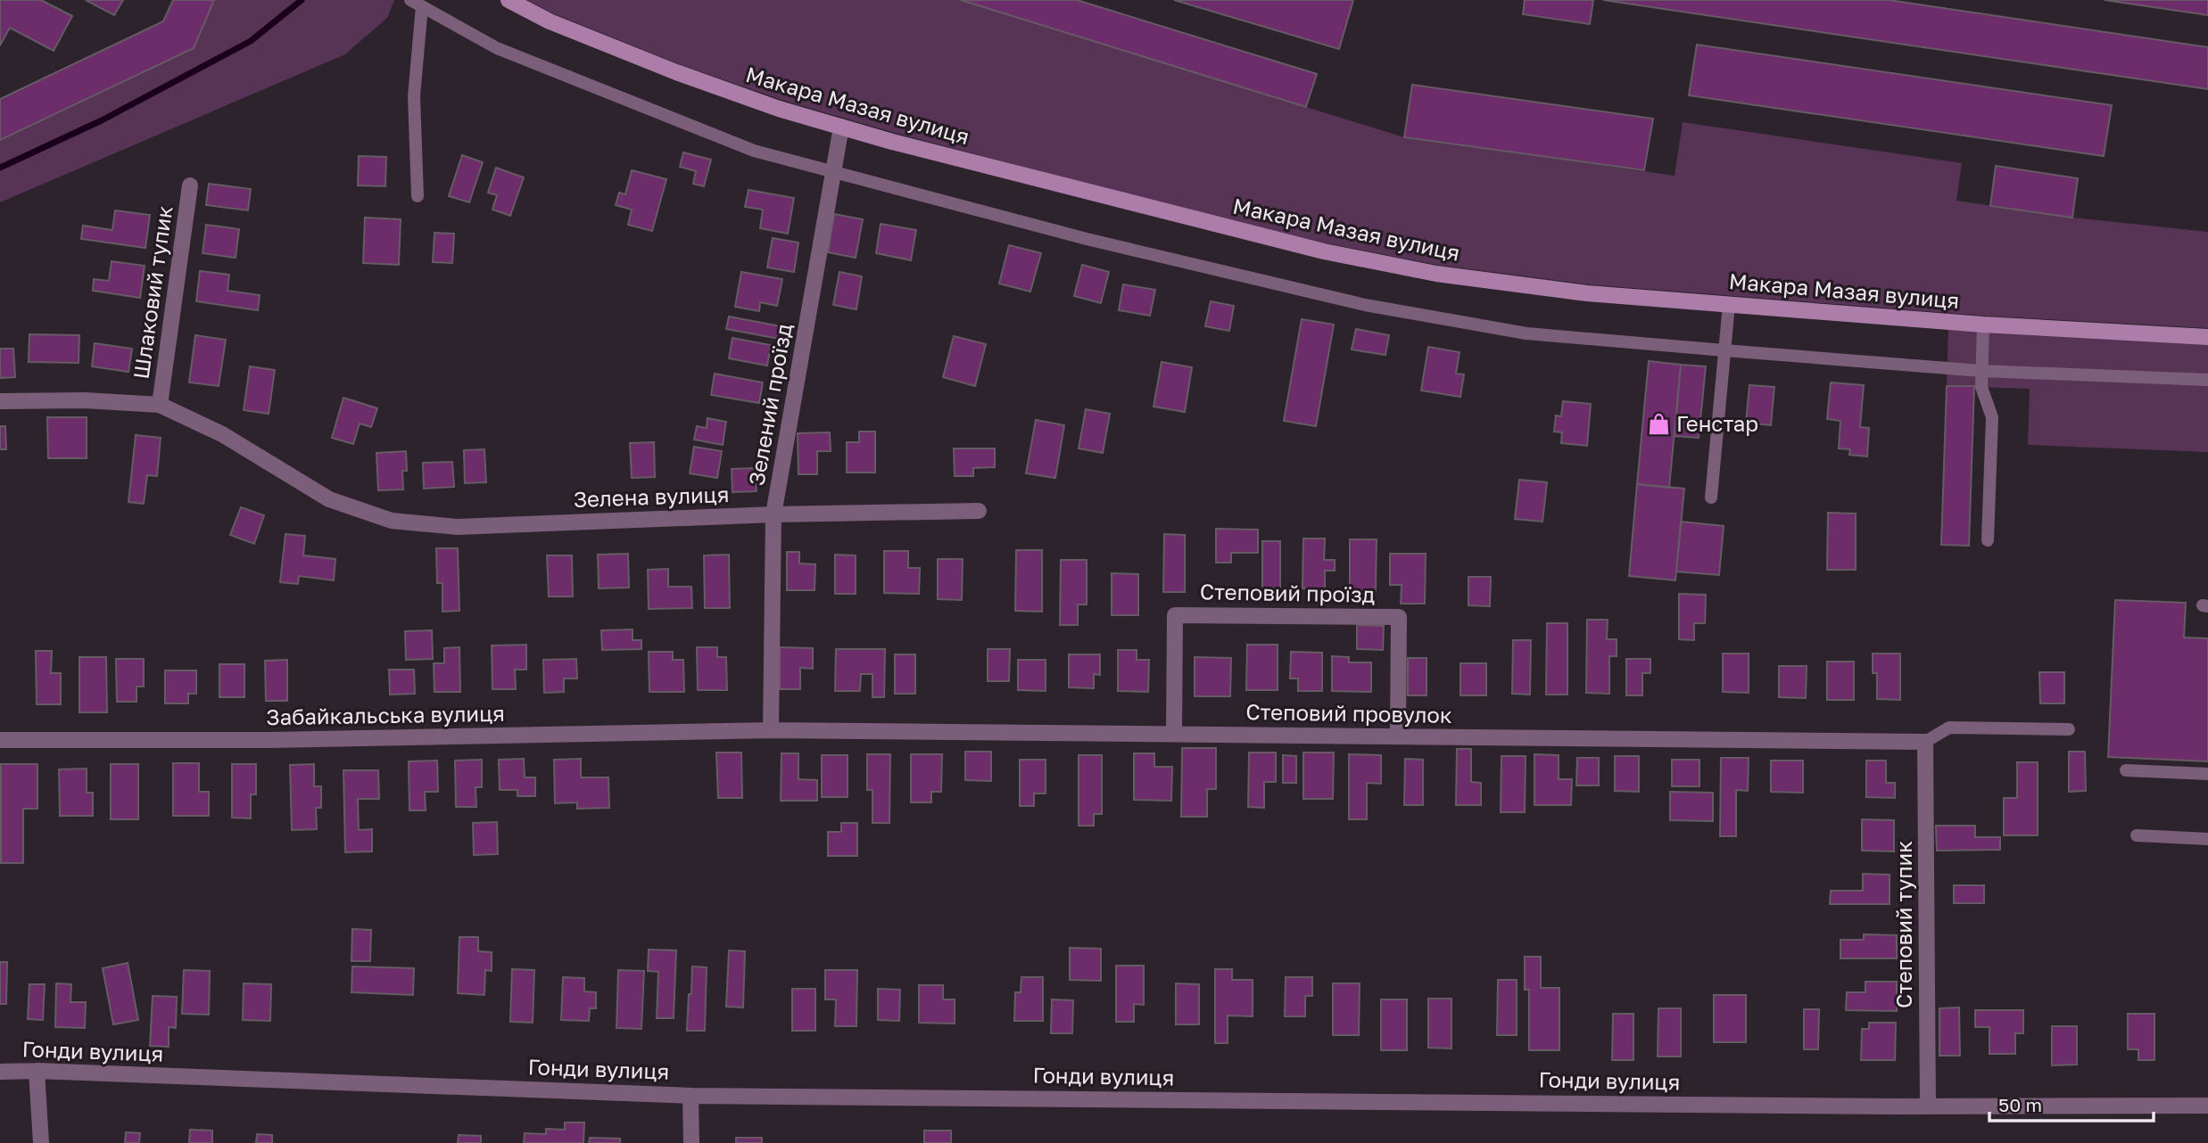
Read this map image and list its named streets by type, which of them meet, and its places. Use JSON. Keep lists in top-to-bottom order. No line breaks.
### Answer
{"streets":{"main road":["Макара Мазая вулиця"],"street":["Шлаковий тупик","Зелений проїзд","Зелена вулиця","Степовий проїзд","Степовий провулок","Забайкальська вулиця","Степовий тупик","Гонди вулиця"]},"crossings":[["Макара Мазая вулиця","Зелений проїзд"],["Шлаковий тупик","Зелена вулиця"],["Зелений проїзд","Зелена вулиця"],["Зелений проїзд","Степовий провулок"],["Зелений проїзд","Забайкальська вулиця"],["Степовий проїзд","Степовий провулок"],["Степовий провулок","Забайкальська вулиця"],["Степовий провулок","Степовий тупик"],["Степовий тупик","Гонди вулиця"]],"places":{"shop":["Генстар"]},"scale_bar":"50 m"}
